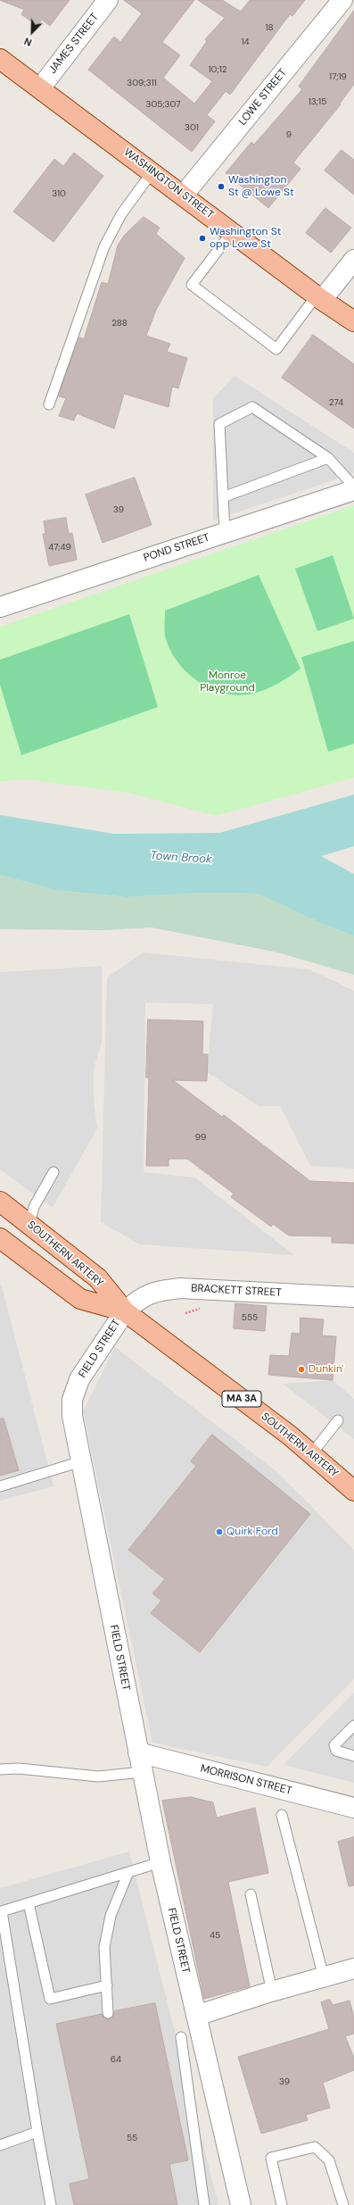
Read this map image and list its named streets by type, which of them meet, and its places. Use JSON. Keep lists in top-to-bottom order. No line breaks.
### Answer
{"streets":{"main road":["WASHINGTON STREET","SOUTHERN ARTERY","MA 3A"],"street":["JAMES STREET","LOWE STREET","POND STREET","BRACKETT STREET","FIELD STREET","MORRISON STREET"]},"crossings":[["JAMES STREET","WASHINGTON STREET"],["LOWE STREET","WASHINGTON STREET"],["SOUTHERN ARTERY","BRACKETT STREET"],["SOUTHERN ARTERY","FIELD STREET"],["BRACKETT STREET","FIELD STREET"],["FIELD STREET","MORRISON STREET"]],"water":["Town Brook"],"parks":["Monroe Playground"],"places":["Washington St @ Lowe St","Washington St opp Lowe St","Dunkin'","Quirk Ford"],"house_numbers":["18","14","10;12","17;19","309;311","13;15","305;307","301","9","310","288","274","39","47;49","99","555","45","64","39","55"],"north":"bottom left"}
